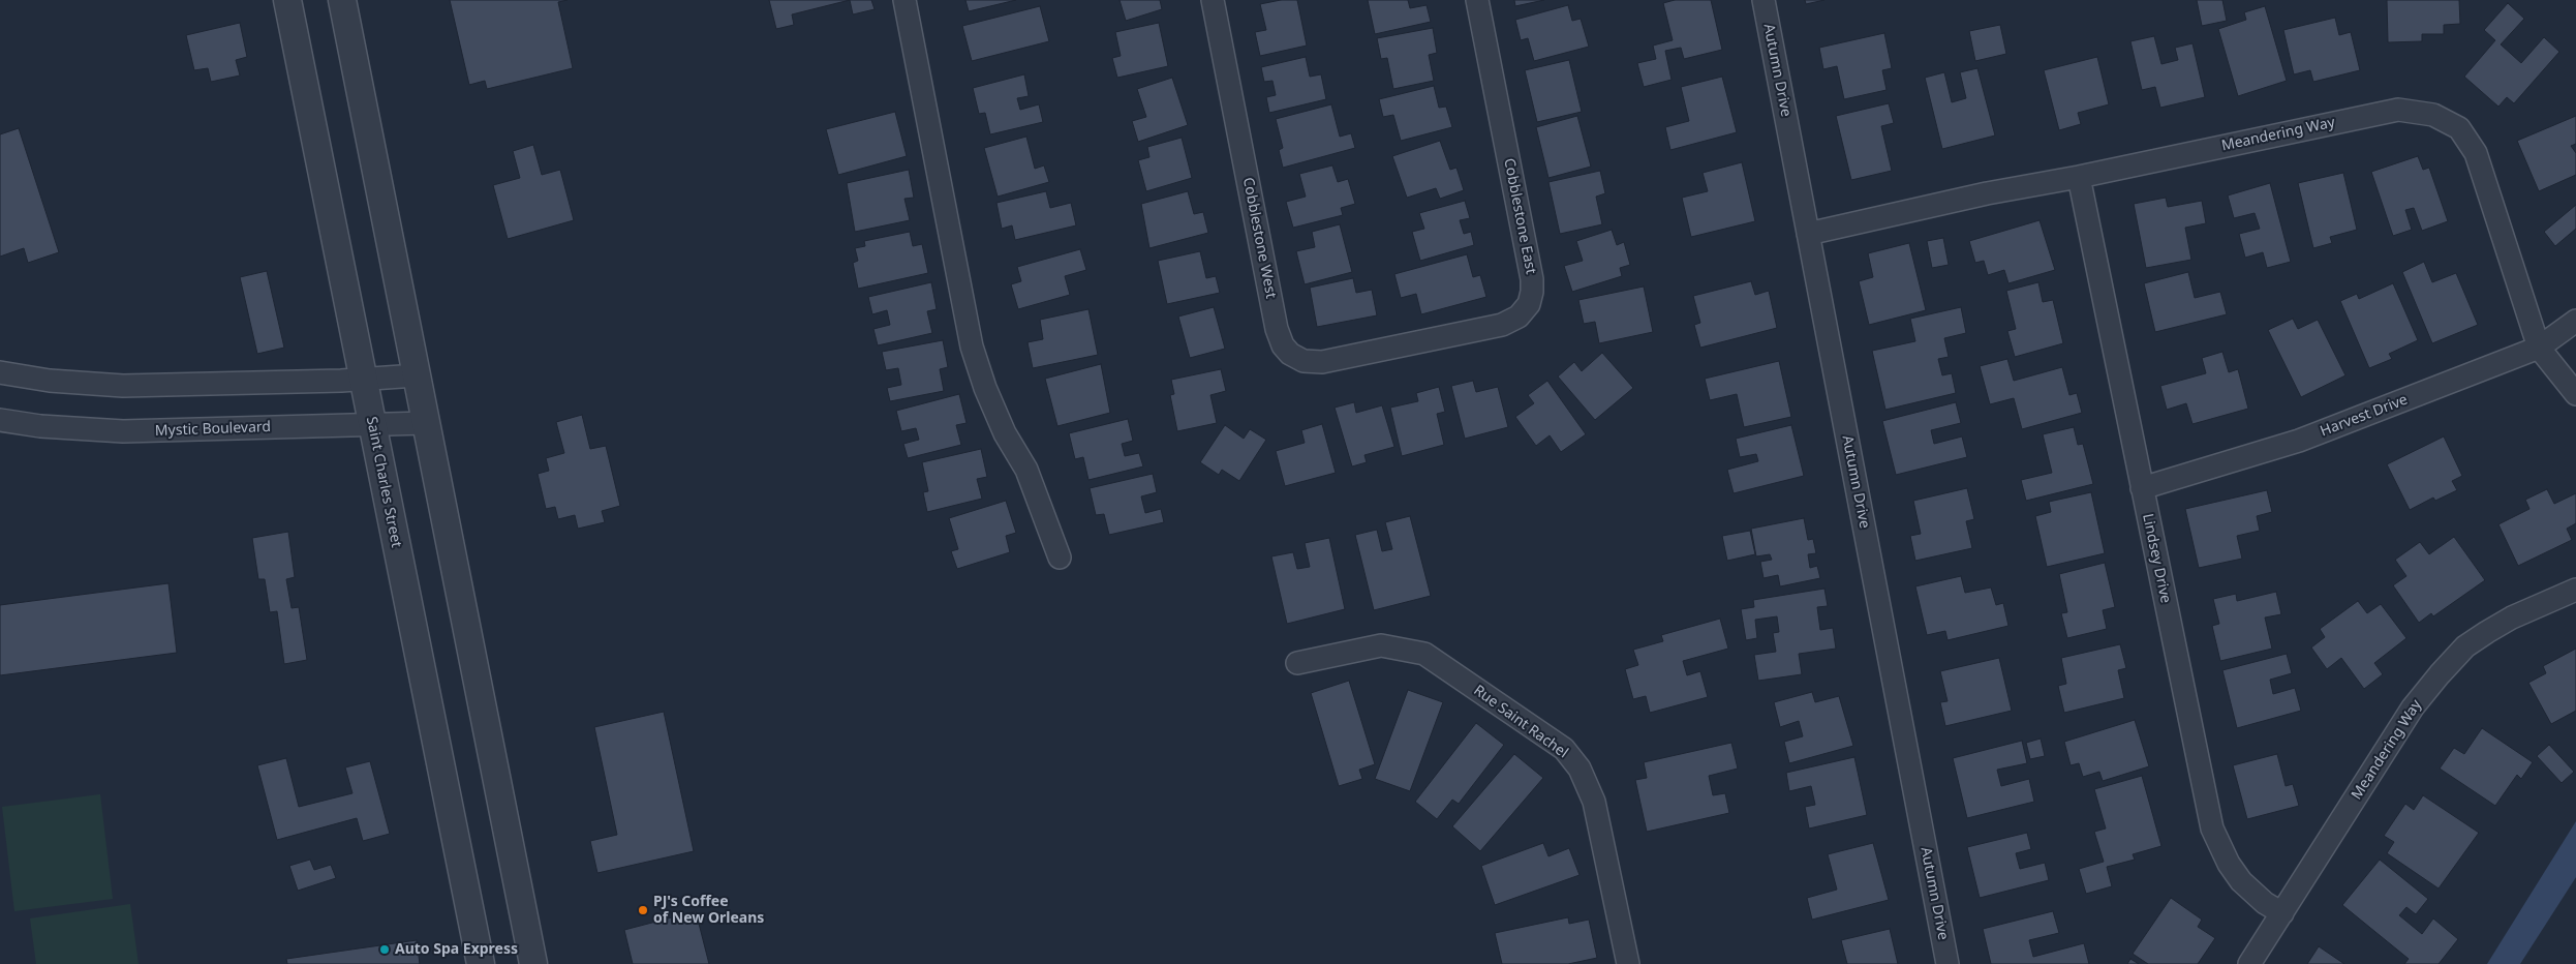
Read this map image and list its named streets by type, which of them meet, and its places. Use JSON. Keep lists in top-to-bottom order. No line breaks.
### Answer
{"streets":{"street":["Autumn Drive","Meandering Way","Cobblestone East","Cobblestone West","Harvest Drive","Mystic Boulevard","Saint Charles Street","Lindsey Drive","Rue Saint Rachel"]},"crossings":[["Autumn Drive","Meandering Way"],["Meandering Way","Harvest Drive"],["Meandering Way","Lindsey Drive"],["Cobblestone East","Cobblestone West"],["Harvest Drive","Lindsey Drive"],["Mystic Boulevard","Saint Charles Street"]],"places":["PJ's Coffee of New Orleans","Auto Spa Express"]}
